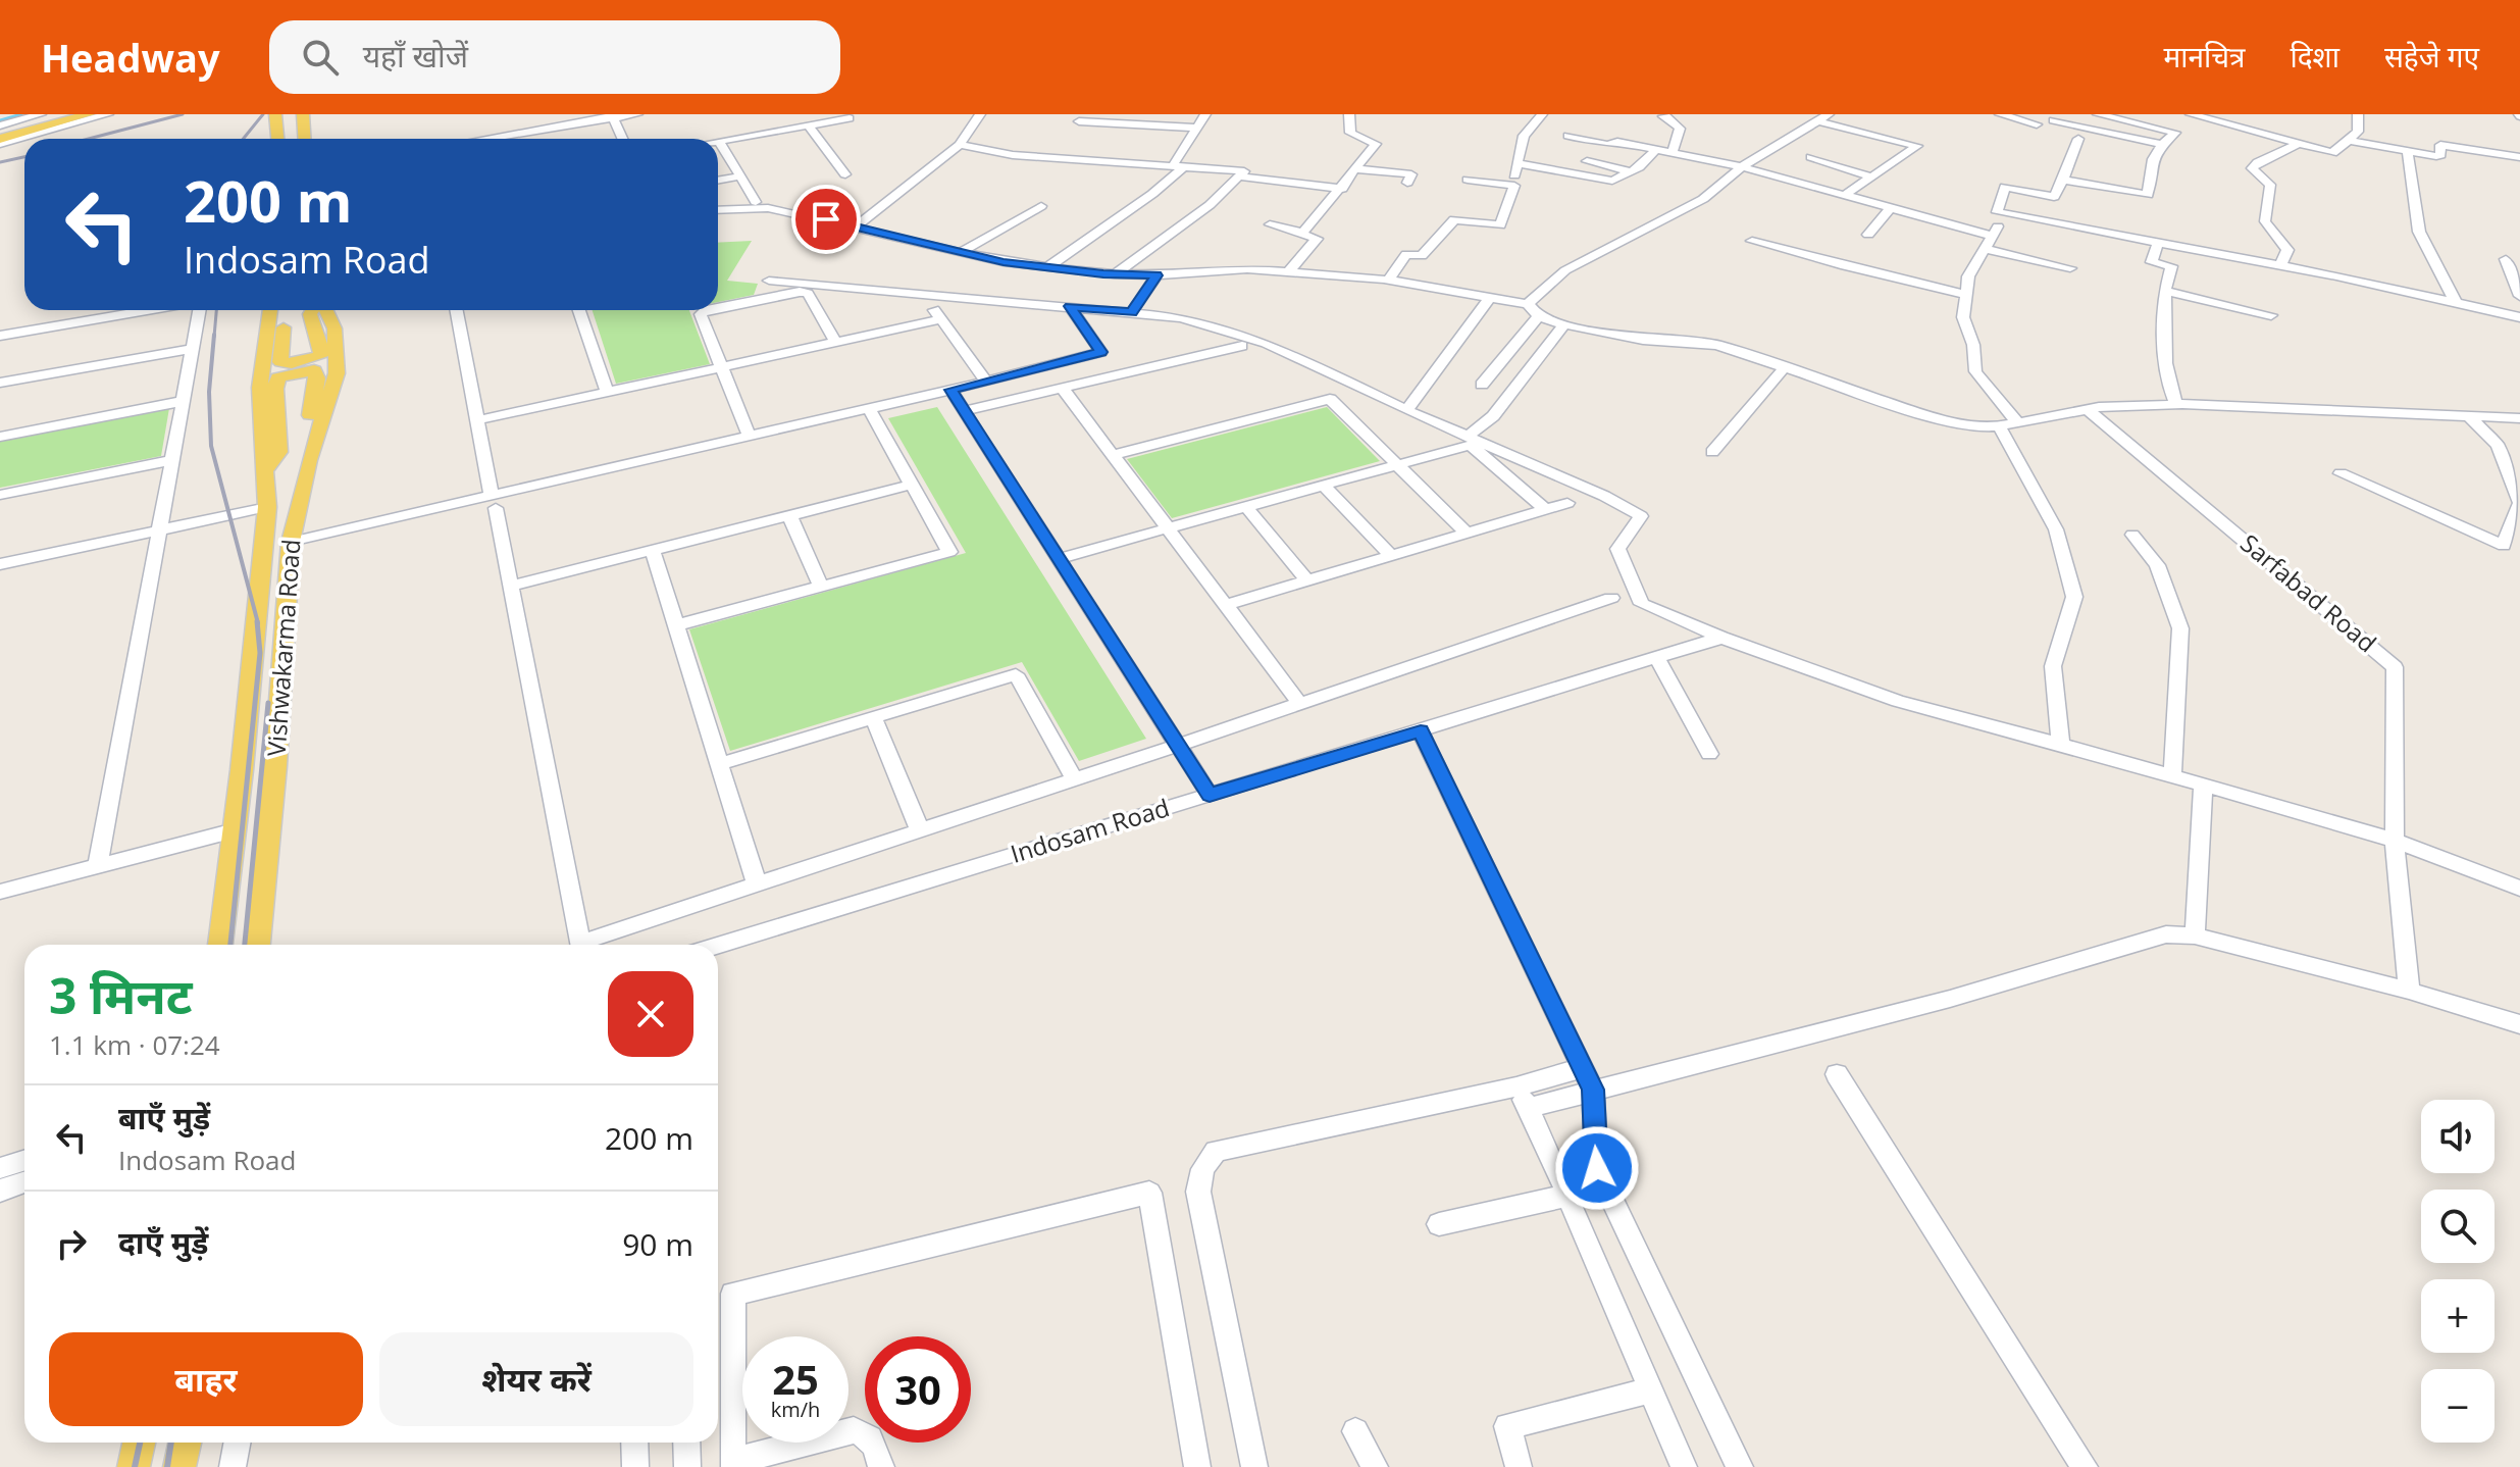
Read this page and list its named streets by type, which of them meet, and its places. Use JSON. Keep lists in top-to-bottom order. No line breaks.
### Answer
{"streets":{"main road":["Vishwakarma Road"],"street":["Sarfabad Road","Indosam Road"]},"page":{"header":"Headway","search":"यहाँ खोजें","nav":["मानचित्र","दिशा","सहेजे गए"],"turn":["200 m","Indosam Road"],"heading":["3 मिनट","1.1 km · 07:24"],"list":[{"name":"बाएँ मुड़ें","note":"Indosam Road","value":"200 m"},{"name":"दाएँ मुड़ें","value":"90 m"}],"map_buttons":["+","−"],"buttons":["बाहर","शेयर करें"],"speed":"25 km/h","limit":"30"}}
